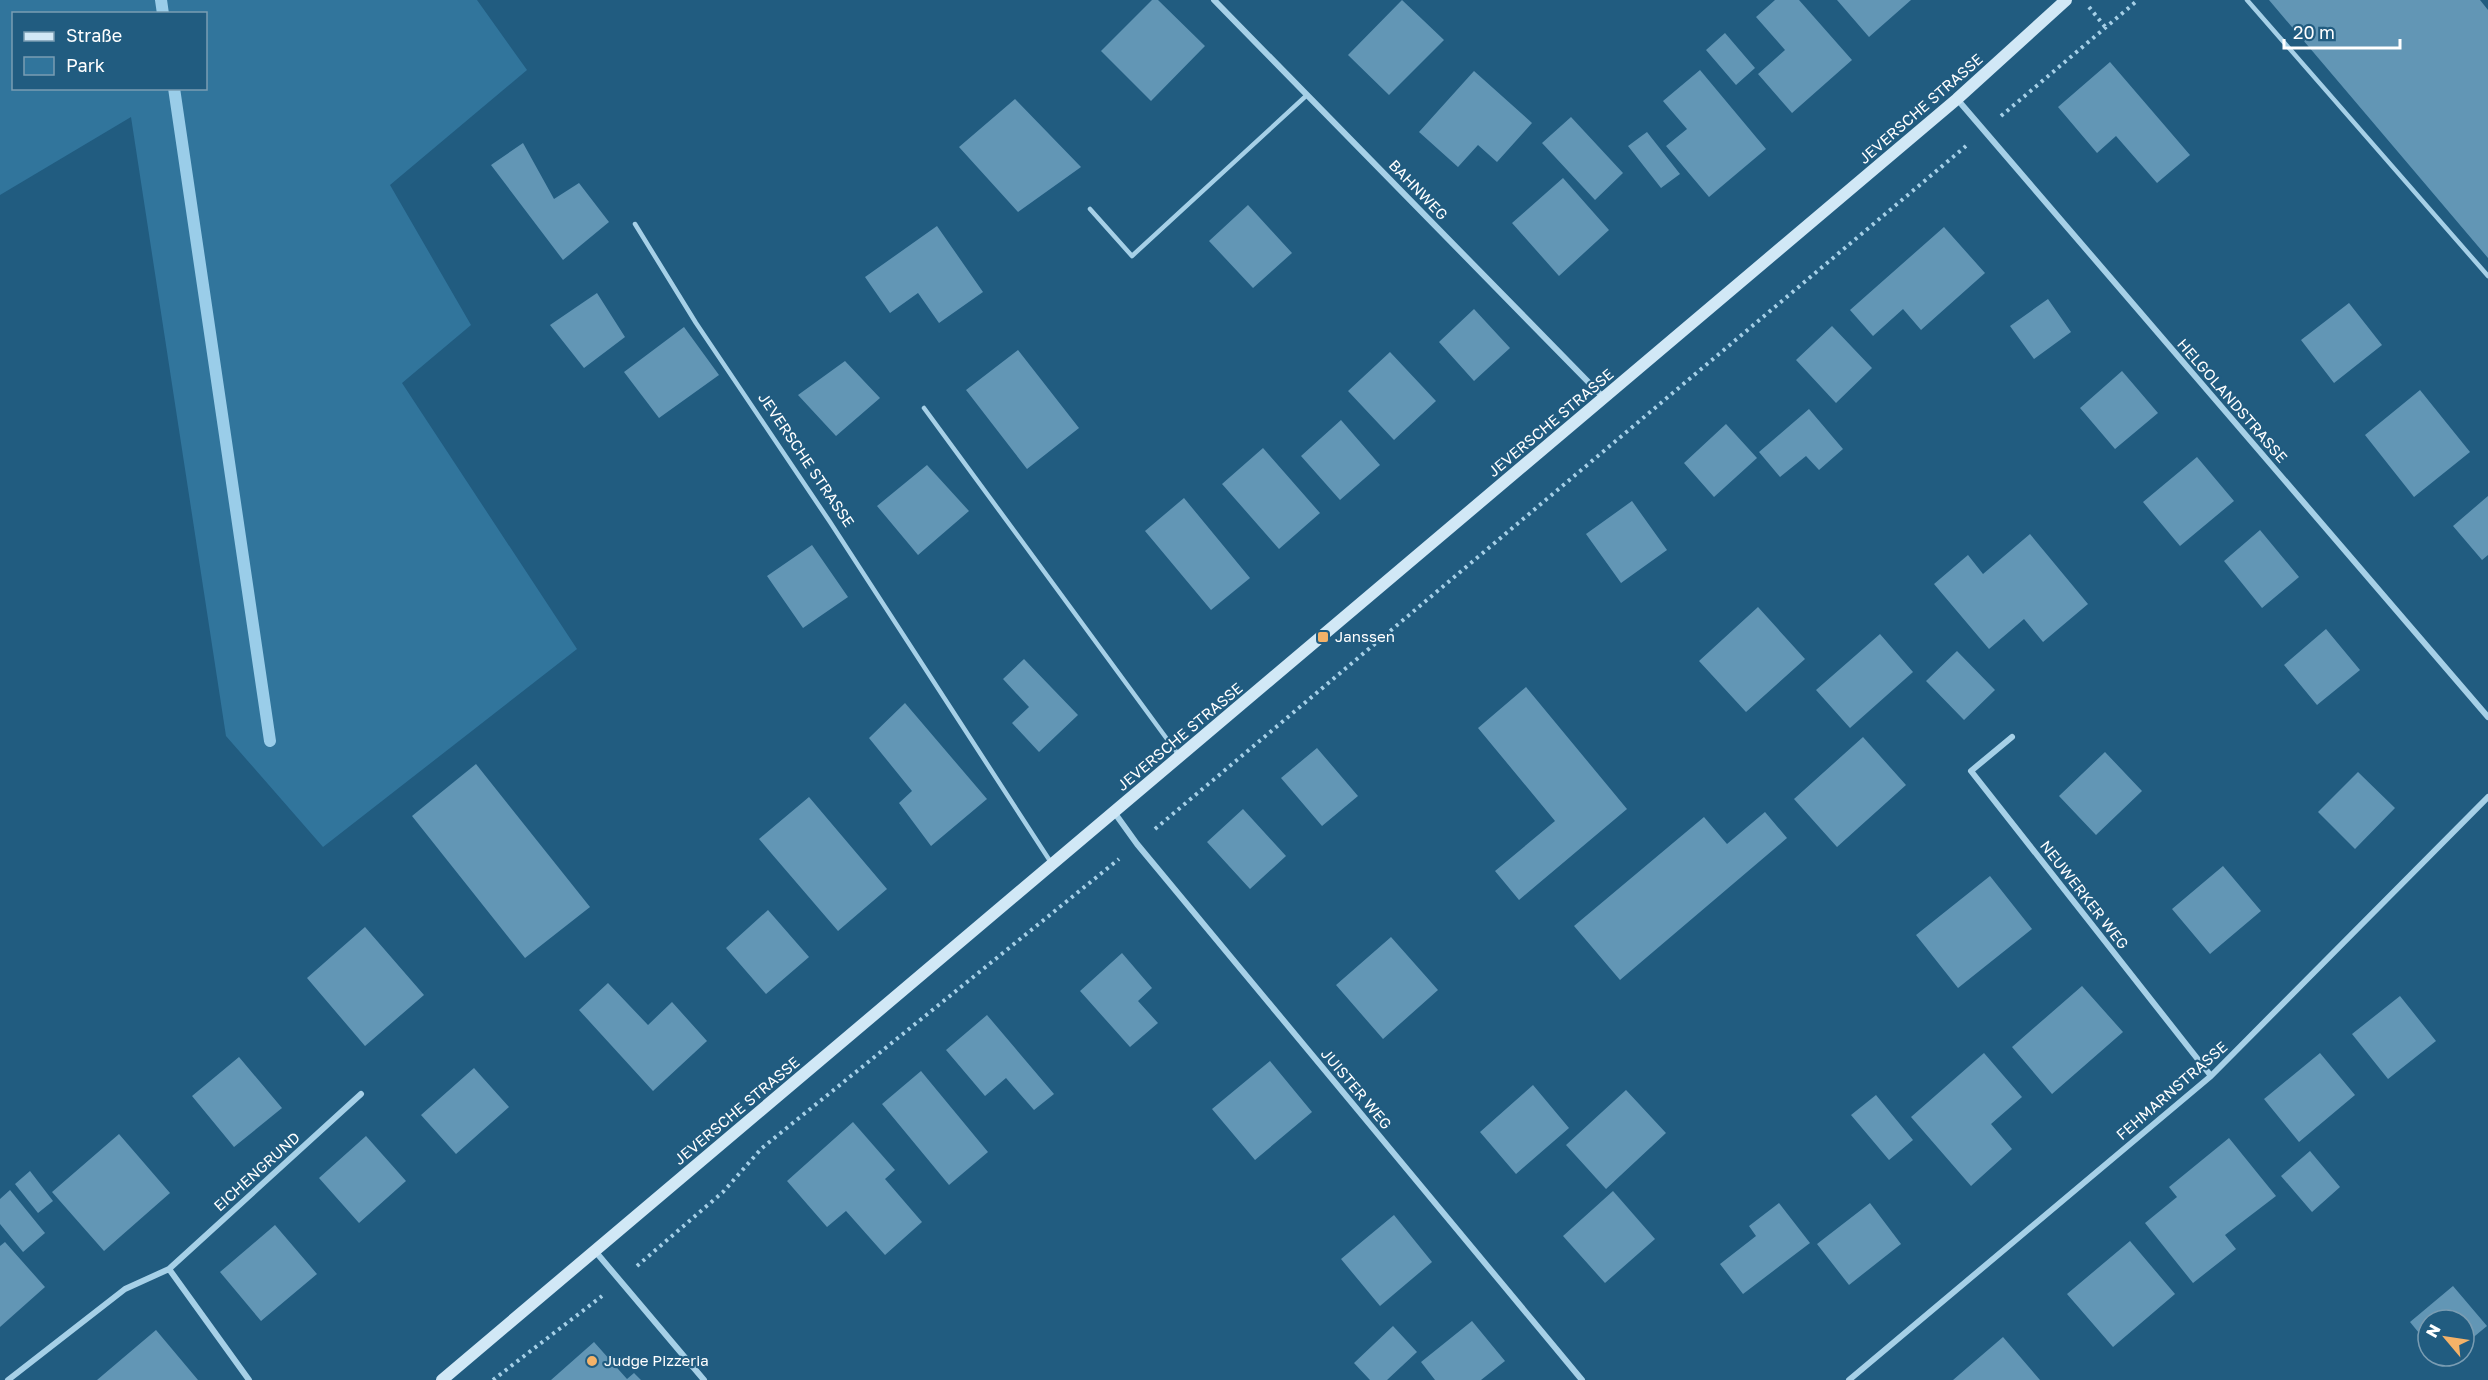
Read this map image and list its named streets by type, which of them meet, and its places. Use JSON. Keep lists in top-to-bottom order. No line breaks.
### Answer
{"streets":{"street":["JEVERSCHE STRASSE","BAHNWEG","HELGOLANDSTRASSE","NEUWERKER WEG","JUISTER WEG","FEHMARNSTRASSE","EICHENGRUND"]},"crossings":[["JEVERSCHE STRASSE","BAHNWEG"],["JEVERSCHE STRASSE","HELGOLANDSTRASSE"],["JEVERSCHE STRASSE","JUISTER WEG"],["NEUWERKER WEG","FEHMARNSTRASSE"]],"places":{"transit":["Janssen"],"other":["Judge Pizzeria"]},"legend":["Straße","Park"],"scale_bar":"20 m","north":"top left"}
